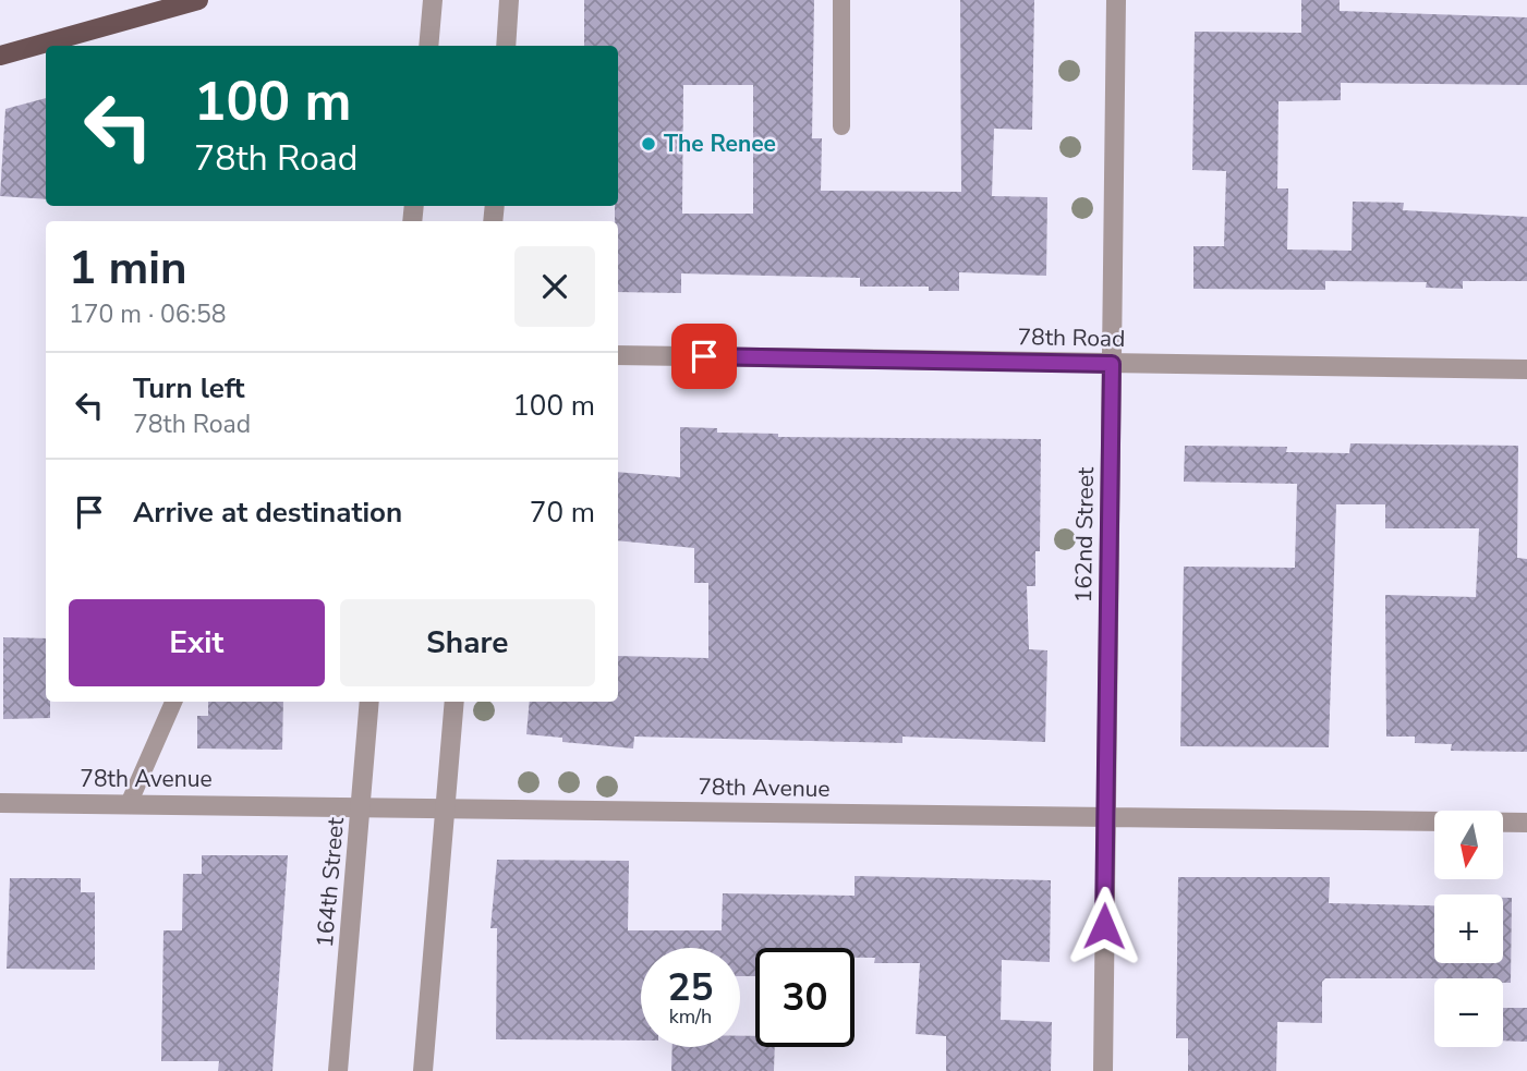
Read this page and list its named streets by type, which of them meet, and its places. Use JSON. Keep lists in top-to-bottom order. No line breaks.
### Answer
{"streets":{"street":["78th Road","162nd Street","78th Avenue","164th Street"]},"crossings":[["78th Road","162nd Street"],["162nd Street","78th Avenue"],["78th Avenue","164th Street"]],"places":["The Renee"],"north":"bottom","page":{"turn":["100 m","78th Road"],"heading":["1 min","170 m · 06:58"],"list":[{"name":"Turn left","note":"78th Road","value":"100 m"},{"name":"Arrive at destination","value":"70 m"}],"buttons":["Exit","Share"],"map_buttons":["+","−"],"speed":"25 km/h","limit":"30"}}
